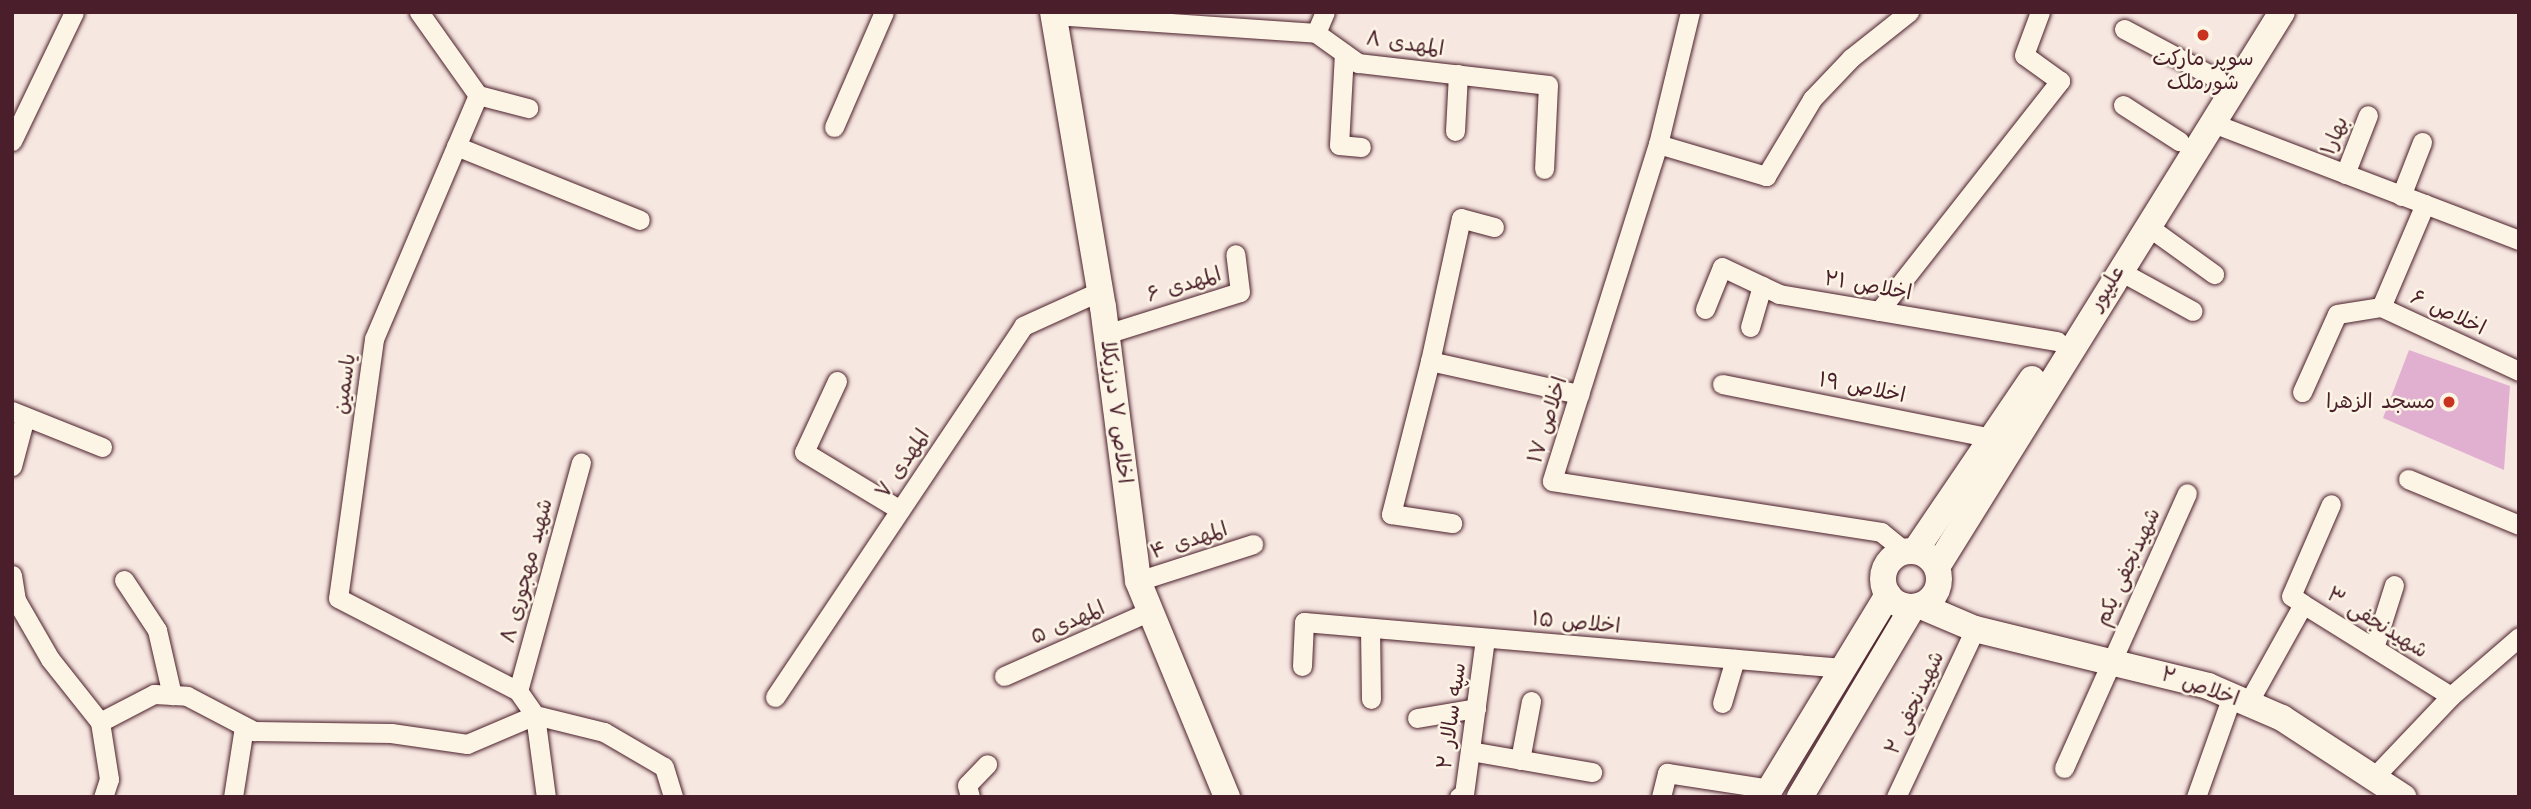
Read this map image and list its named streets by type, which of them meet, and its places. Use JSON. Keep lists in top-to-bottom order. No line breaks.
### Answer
{"streets":{"main road":["علیپور","اخلاص ۷ درزیکلا","اخلاص ۲"],"street":["المهدی ۸","بهار۱","المهدی ۶","اخلاص ۲۱","اخلاص ۶","یاسمین","اخلاص ۱۹","اخلاص ۱۷","المهدی ۷","المهدی ۴","شهیدنجفی یکم","شهید مهجوری ۸","المهدی ۵","اخلاص ۱۵","شهیدنجفی ۳","شهیدنجفی ۲","سپه سالار ۲"]},"crossings":[["المهدی ۶","اخلاص ۷ درزیکلا"],["اخلاص ۲۱","علیپور"],["علیپور","اخلاص ۱۹"],["علیپور","اخلاص ۱۷"],["علیپور","اخلاص ۲"],["یاسمین","شهید مهجوری ۸"],["اخلاص ۷ درزیکلا","المهدی ۷"],["اخلاص ۷ درزیکلا","المهدی ۴"],["اخلاص ۷ درزیکلا","المهدی ۵"],["شهیدنجفی یکم","اخلاص ۲"],["اخلاص ۱۵","سپه سالار ۲"],["شهیدنجفی ۳","اخلاص ۲"],["اخلاص ۲","شهیدنجفی ۲"]],"places":["سوپر مارکت شورملک","مسجد الزهرا"]}
